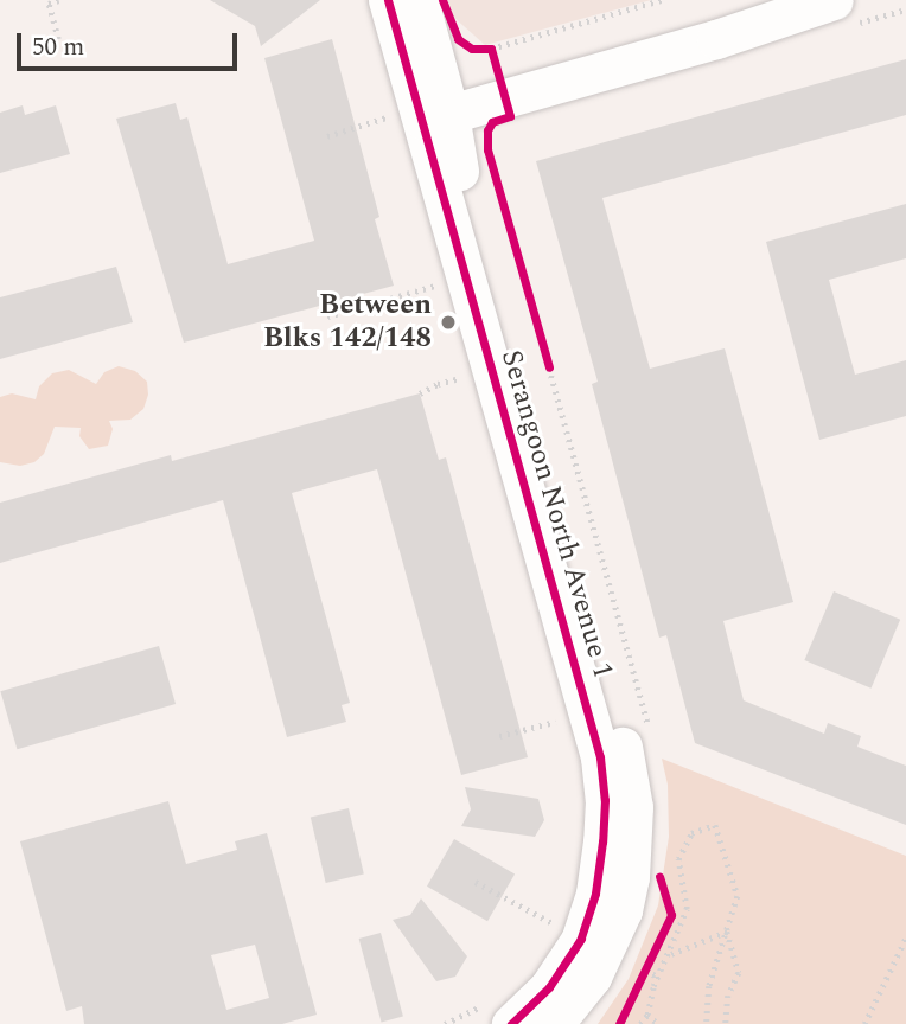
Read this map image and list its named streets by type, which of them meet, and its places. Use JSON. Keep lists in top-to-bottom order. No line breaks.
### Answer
{"streets":{"street":["Serangoon North Avenue 1"]},"places":["Between Blks 142/148"],"scale_bar":"50 m"}
